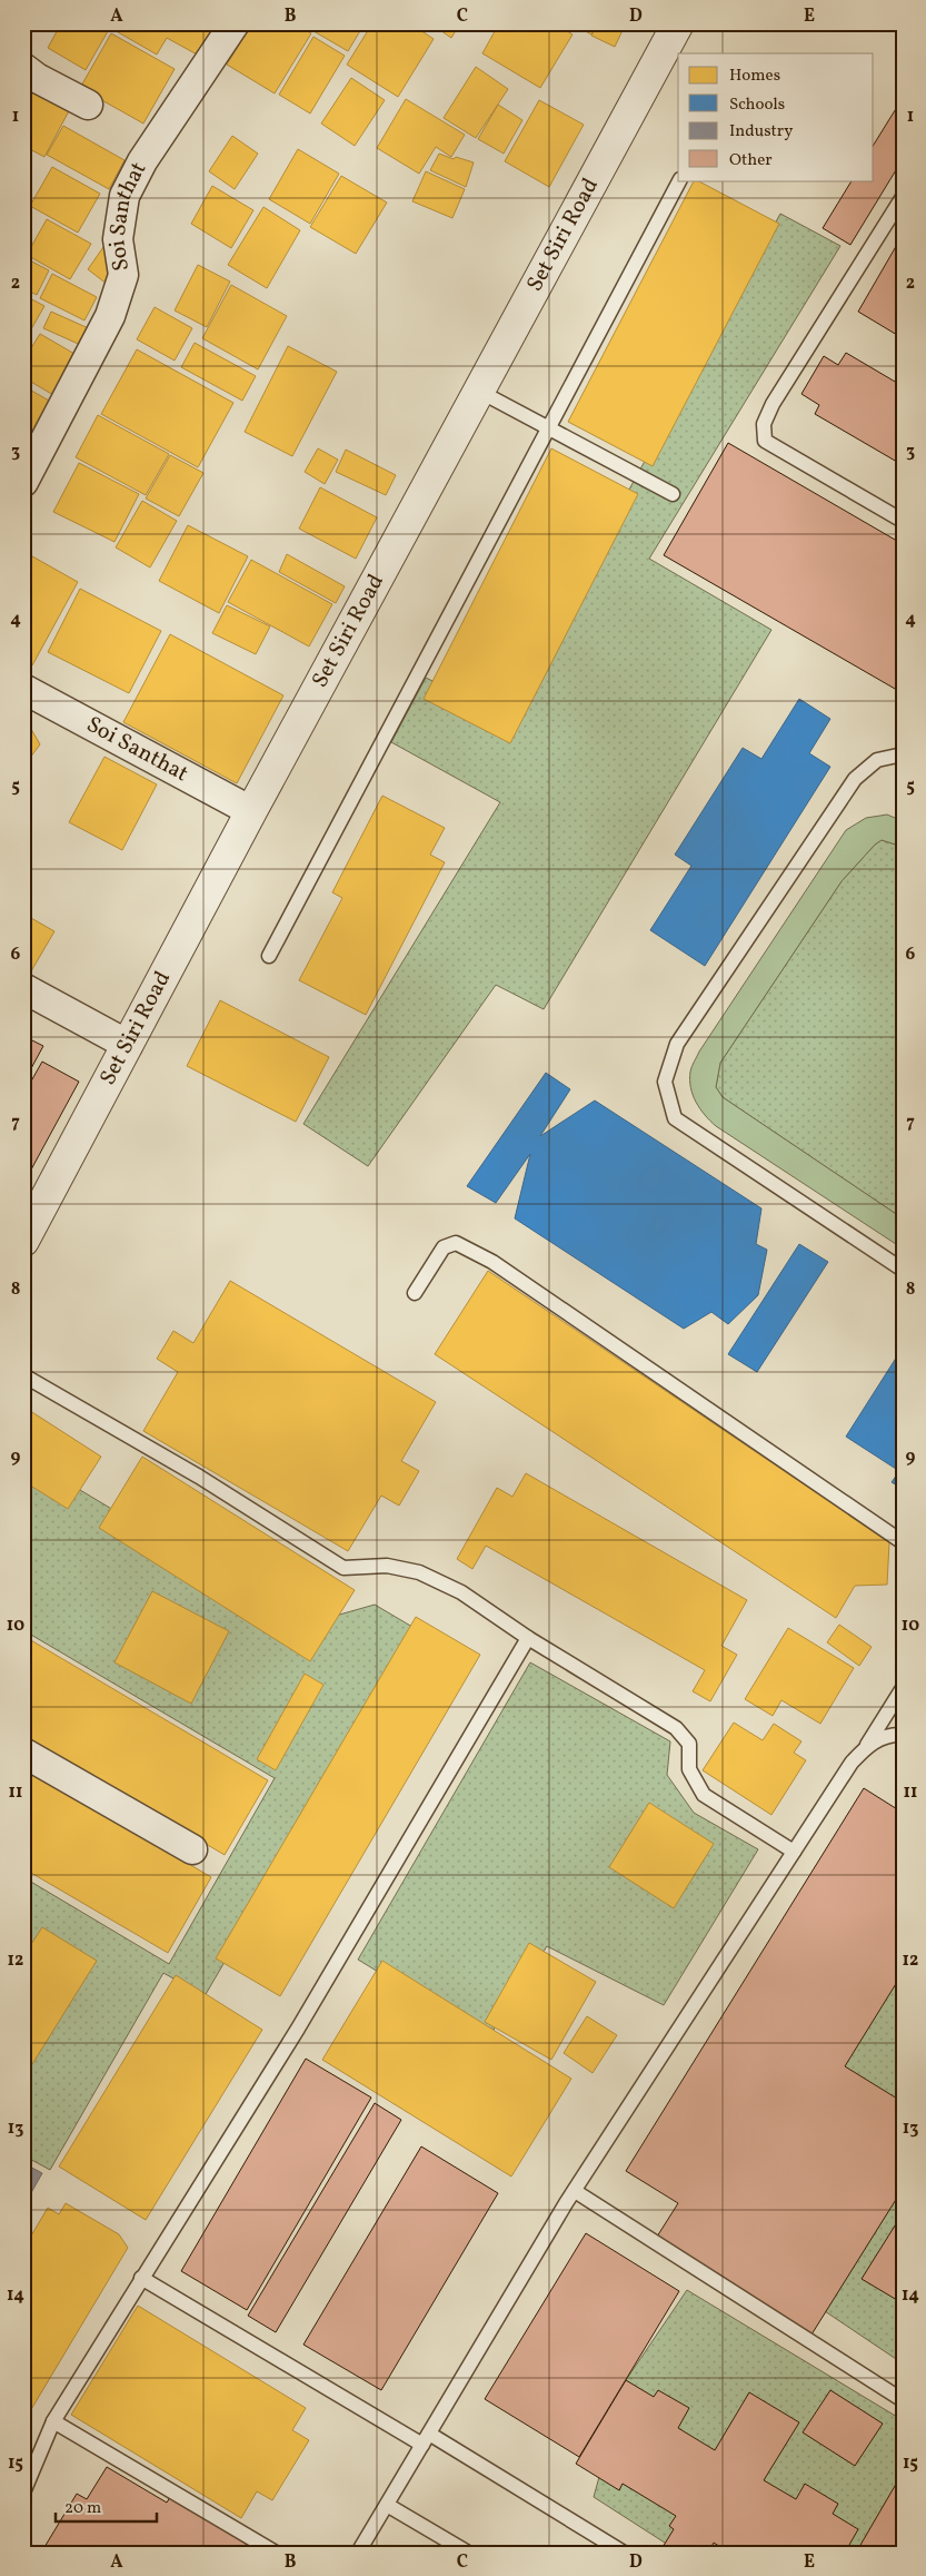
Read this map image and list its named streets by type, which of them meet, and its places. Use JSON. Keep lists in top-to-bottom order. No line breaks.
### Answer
{"streets":{"street":["Soi Santhat","Set Siri Road"]},"crossings":[["Soi Santhat","Set Siri Road"]],"legend":["Homes","Schools","Industry","Other"],"scale_bar":"20 m","grid":{"columns":["A","B","C","D","E"],"rows":["1","2","3","4","5","6","7","8","9","10","11","12","13","14","15"]}}
